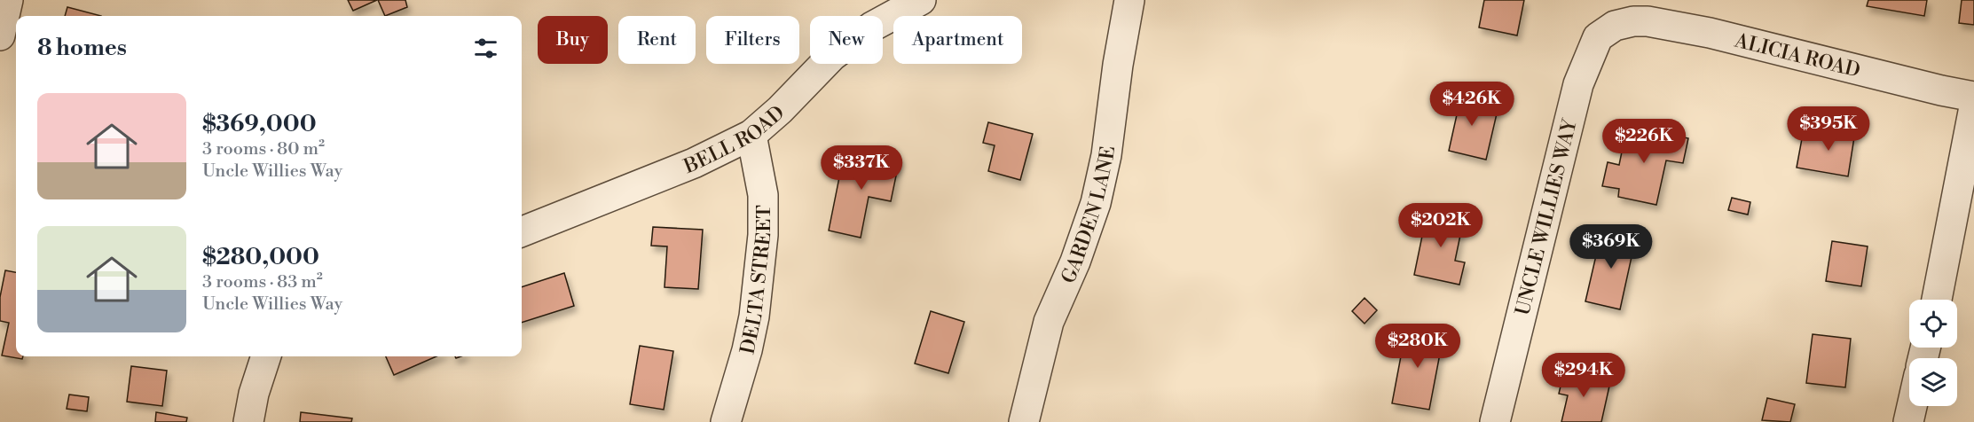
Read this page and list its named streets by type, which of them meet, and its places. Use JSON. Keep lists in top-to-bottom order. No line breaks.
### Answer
{"streets":{"street":["ALICIA ROAD","BELL ROAD","GARDEN LANE","UNCLE WILLIES WAY","DELTA STREET"]},"crossings":[["ALICIA ROAD","UNCLE WILLIES WAY"],["BELL ROAD","DELTA STREET"]],"page":{"chip":["Buy","Rent","Filters","New","Apartment"],"heading":"8 homes","list":[{"name":"$369,000","note":"3 rooms · 80 m² · Uncle Willies Way"},{"name":"$280,000","note":"3 rooms · 83 m² · Uncle Willies Way"}],"price":["$426K","$395K","$226K","$337K","$202K","$369K","$280K","$294K"]}}
